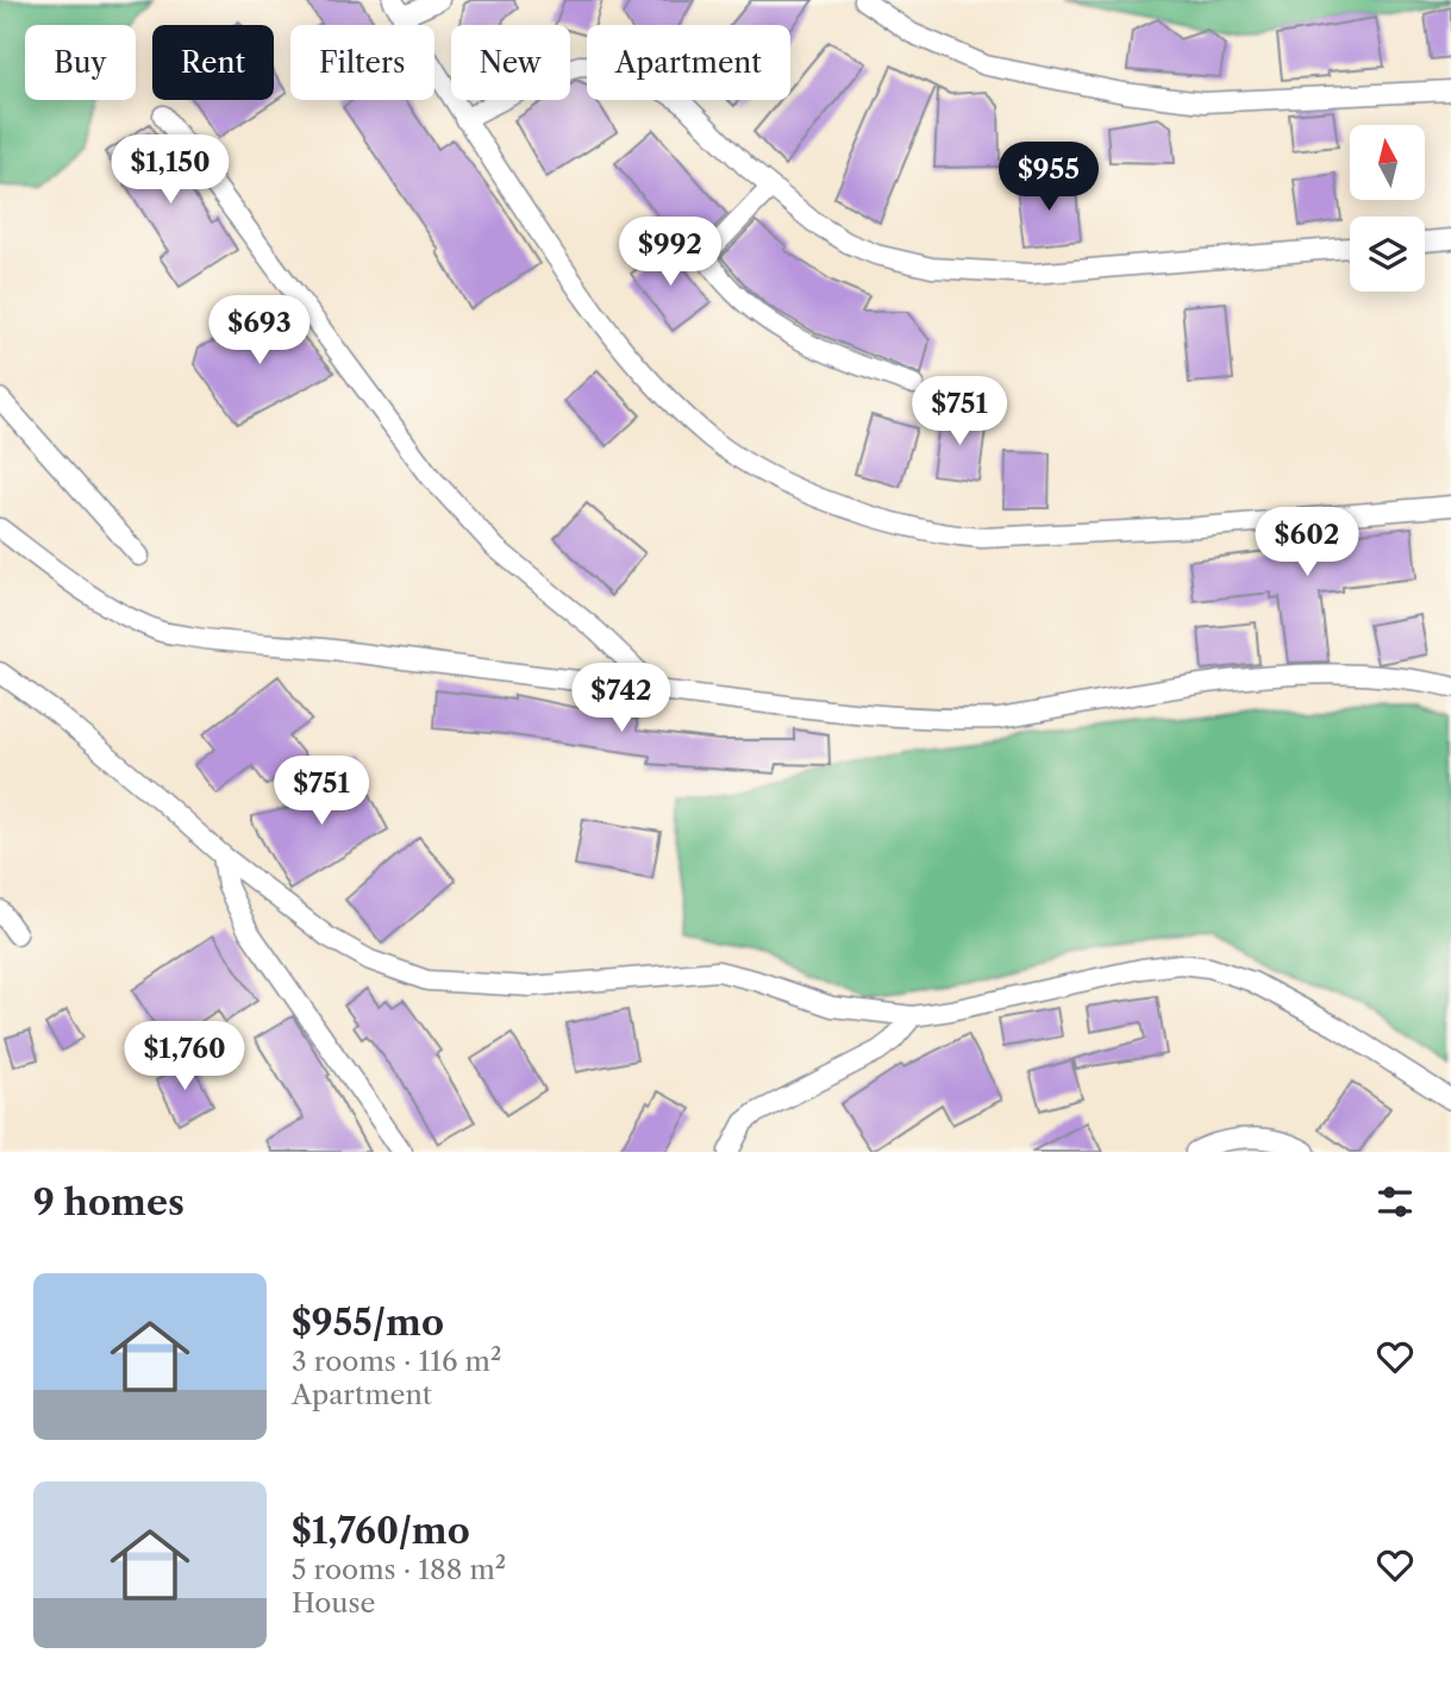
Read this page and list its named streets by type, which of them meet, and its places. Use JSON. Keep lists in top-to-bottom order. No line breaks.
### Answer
{"north":"top","page":{"chip":["Buy","Rent","Filters","New","Apartment"],"price":["$1,150","$955","$992","$693","$751","$602","$742","$751","$1,760"],"heading":"9 homes","list":[{"name":"$955/mo","note":"3 rooms · 116 m² · Apartment"},{"name":"$1,760/mo","note":"5 rooms · 188 m² · House"}]}}
